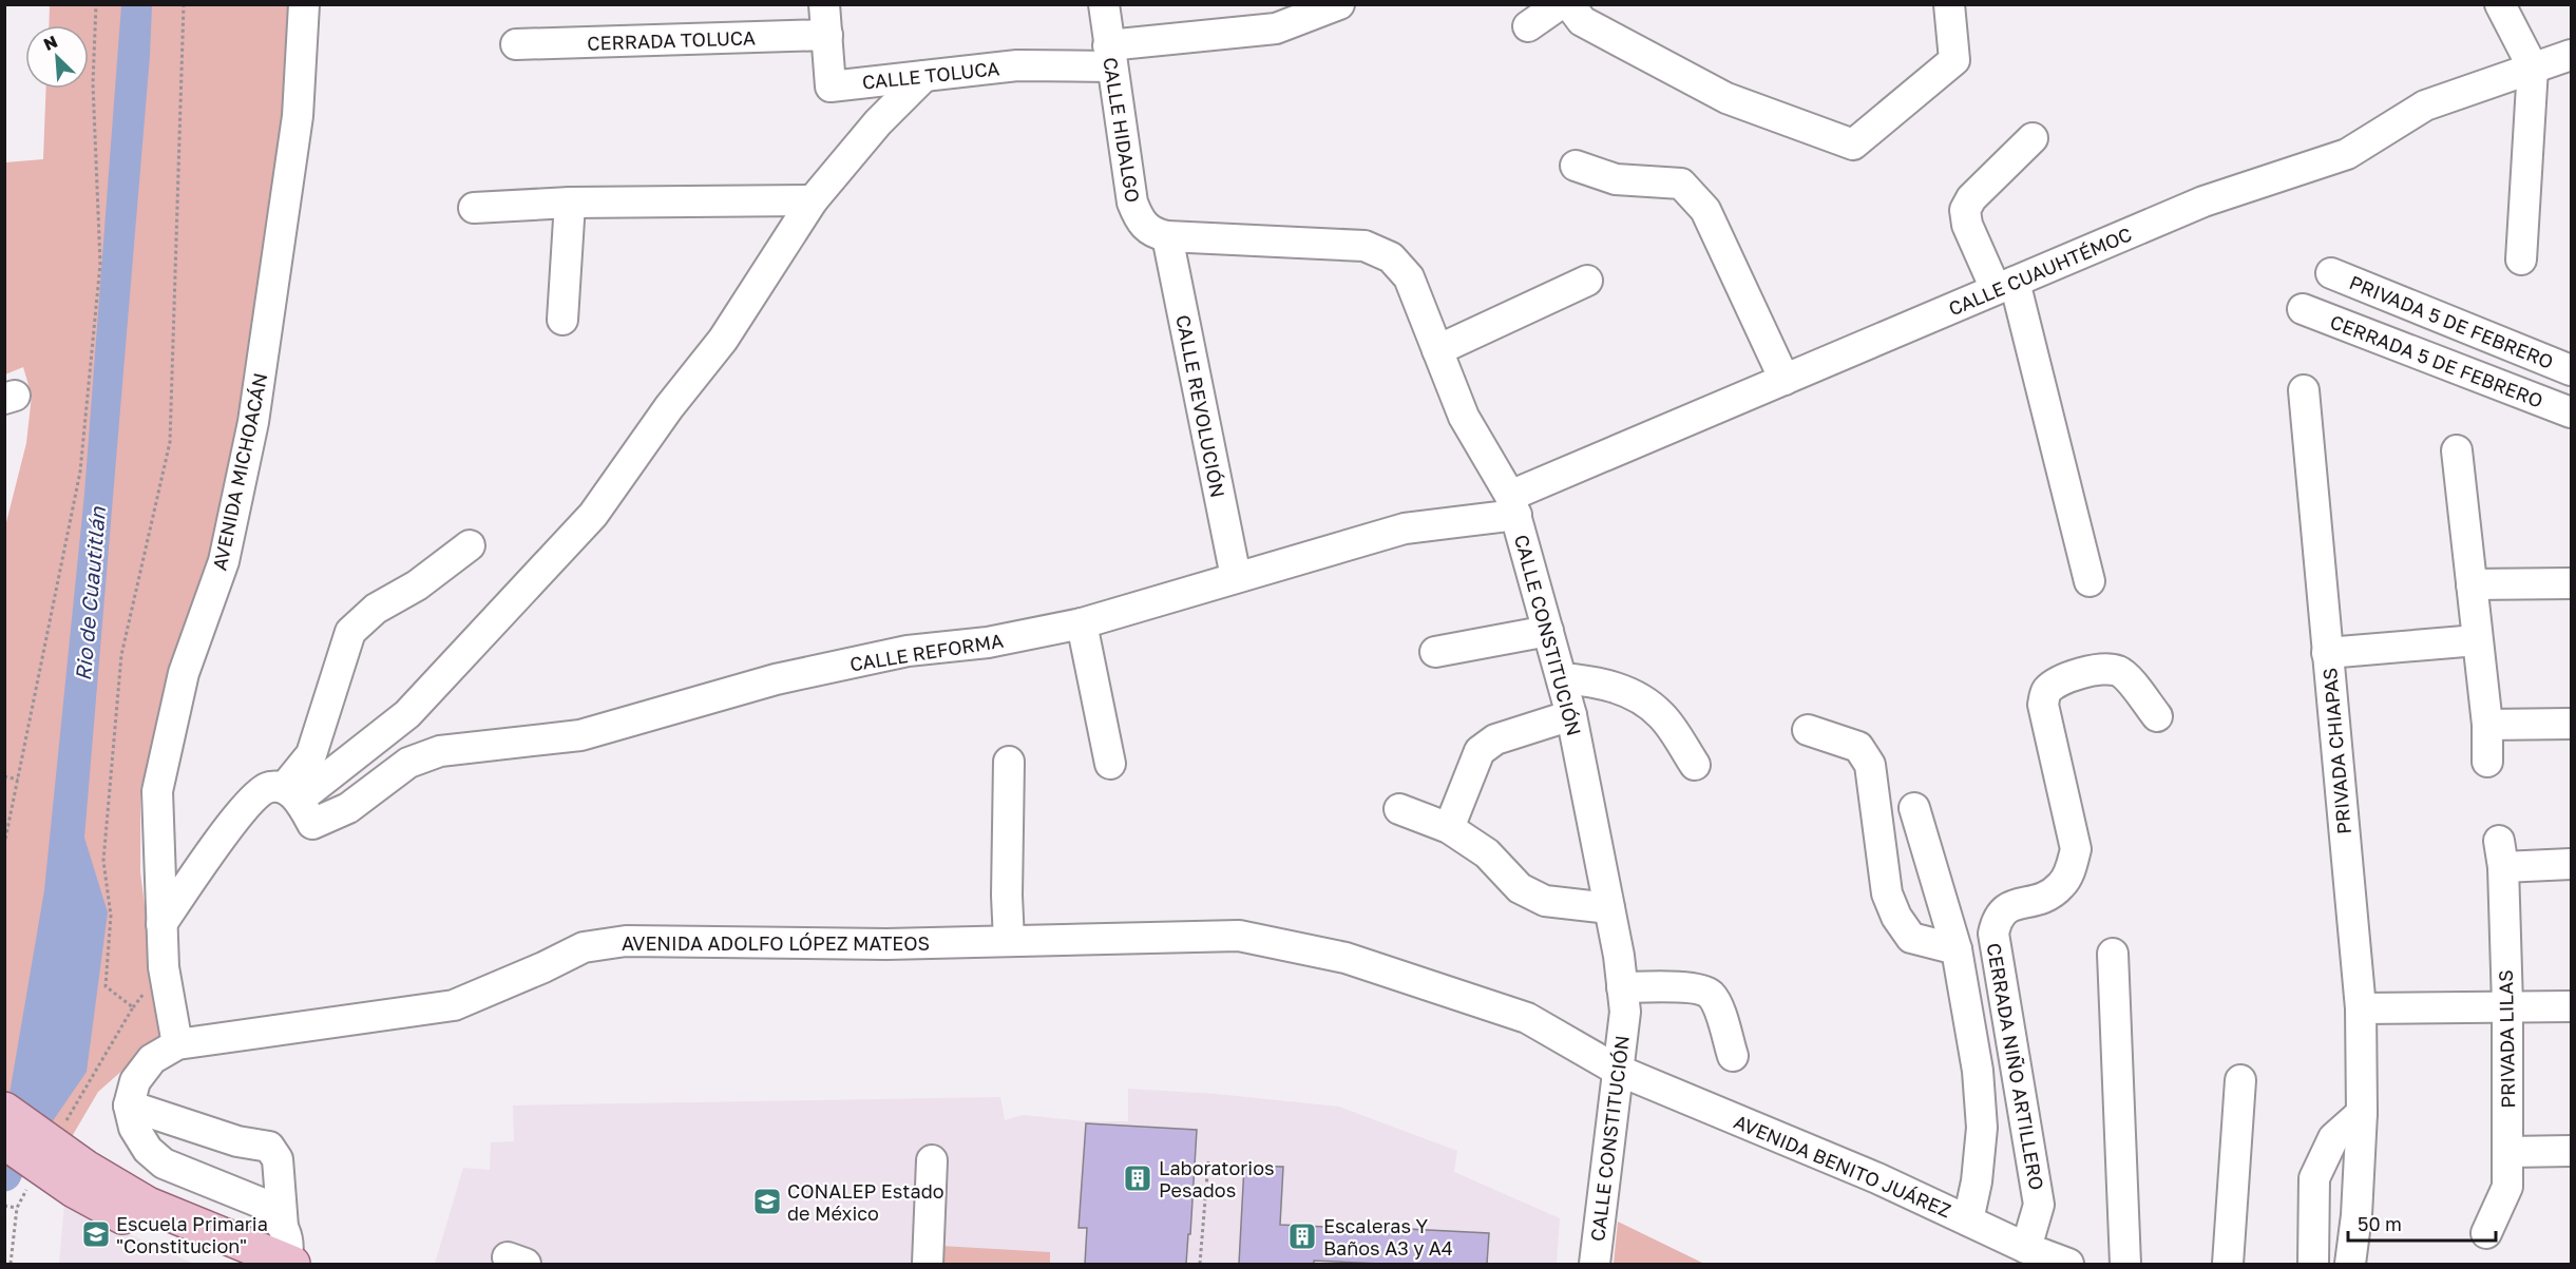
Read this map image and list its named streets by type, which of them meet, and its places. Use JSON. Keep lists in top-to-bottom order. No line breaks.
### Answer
{"streets":{"street":["CERRADA TOLUCA","CALLE TOLUCA","CALLE HIDALGO","CALLE CUAUHTÉMOC","PRIVADA 5 DE FEBRERO","CERRADA 5 DE FEBRERO","CALLE REVOLUCIÓN","AVENIDA MICHOACÁN","CALLE CONSTITUCIÓN","CALLE REFORMA","PRIVADA CHIAPAS","AVENIDA ADOLFO LÓPEZ MATEOS","PRIVADA LILAS","CERRADA NIÑO ARTILLERO","AVENIDA BENITO JUÁREZ"]},"crossings":[["CERRADA TOLUCA","CALLE TOLUCA"],["CALLE TOLUCA","CALLE HIDALGO"],["CALLE HIDALGO","CALLE REVOLUCIÓN"],["CALLE HIDALGO","CALLE CONSTITUCIÓN"],["CALLE CUAUHTÉMOC","CALLE CONSTITUCIÓN"],["CALLE CUAUHTÉMOC","CALLE REFORMA"],["CALLE REVOLUCIÓN","CALLE CONSTITUCIÓN"],["CALLE REVOLUCIÓN","CALLE REFORMA"],["AVENIDA MICHOACÁN","AVENIDA ADOLFO LÓPEZ MATEOS"],["CALLE CONSTITUCIÓN","CALLE REFORMA"],["CALLE CONSTITUCIÓN","AVENIDA ADOLFO LÓPEZ MATEOS"],["CALLE CONSTITUCIÓN","AVENIDA BENITO JUÁREZ"],["AVENIDA ADOLFO LÓPEZ MATEOS","AVENIDA BENITO JUÁREZ"],["CERRADA NIÑO ARTILLERO","AVENIDA BENITO JUÁREZ"]],"water":["Rio de Cuautitlán"],"places":{"building":["Laboratorios Pesados","Escaleras Y Baños A3 y A4"],"school or university":["CONALEP Estado de México","Escuela Primaria \"Constitucion\""]},"scale_bar":"50 m","north":"top left"}
